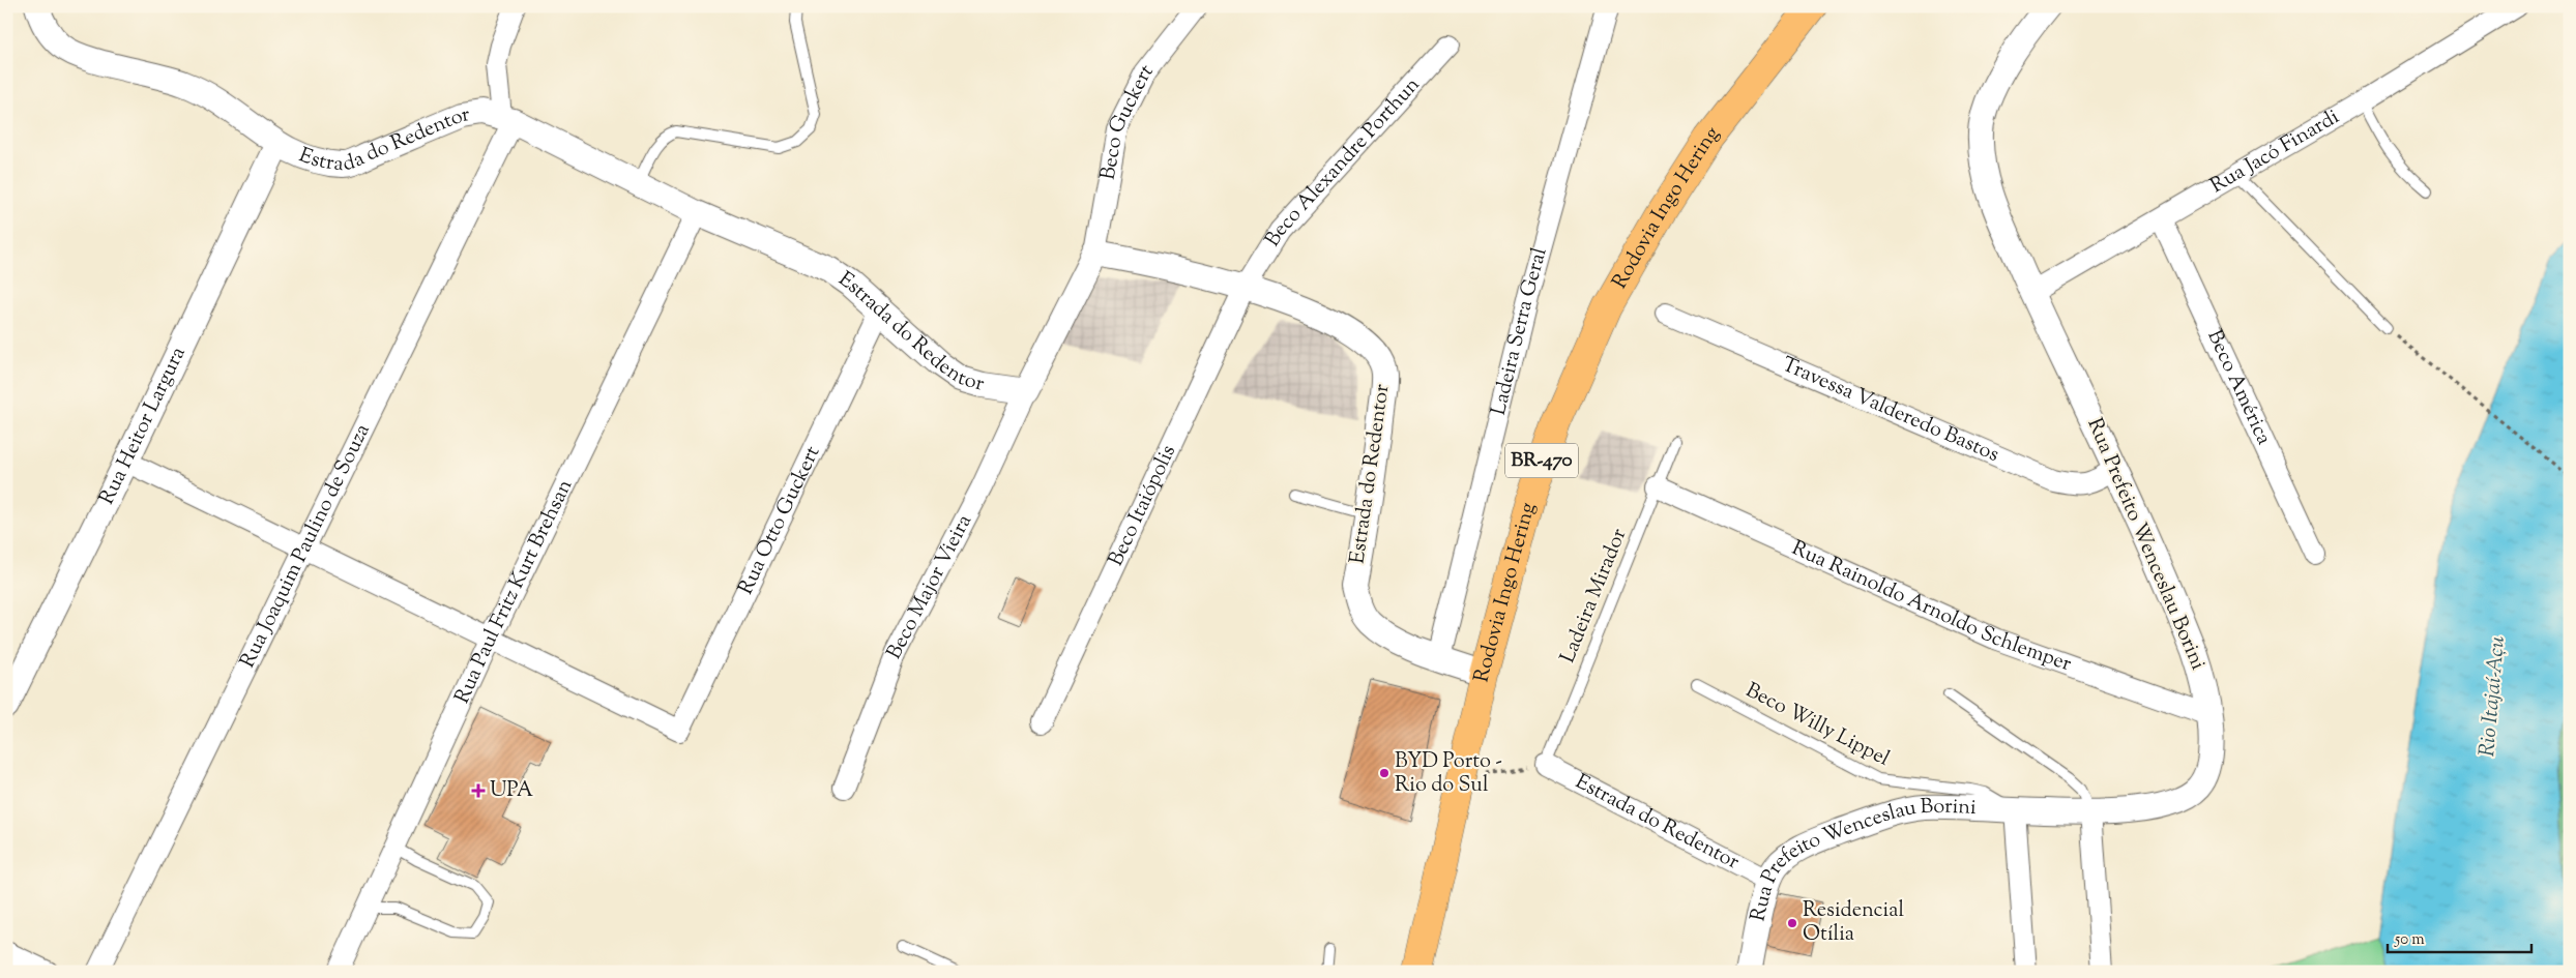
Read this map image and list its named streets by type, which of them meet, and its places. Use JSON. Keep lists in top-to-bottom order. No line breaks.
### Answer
{"streets":{"highway":["Rodovia Ingo Hering","BR-470"],"street":["Beco Guckert","Estrada do Redentor","Rua Jacó Finardi","Beco Alexandre Porthun","Ladeira Serra Geral","Beco América","Travessa Valderedo Bastos","Rua Heitor Largura","Beco Itaiópolis","Rua Otto Guckert","Rua Prefeito Wenceslau Borini","Rua Joaquim Paulino de Souza","Beco Major Vieira","Rua Paul Fritz Kurt Brehsan","Rua Rainoldo Arnoldo Schlemper"],"lane":["Ladeira Mirador","Beco Willy Lippel"]},"crossings":[["Beco Guckert","Estrada do Redentor"],["Estrada do Redentor","Beco Alexandre Porthun"],["Estrada do Redentor","Rodovia Ingo Hering"],["Estrada do Redentor","Ladeira Serra Geral"],["Estrada do Redentor","Rua Heitor Largura"],["Estrada do Redentor","Beco Itaiópolis"],["Estrada do Redentor","Rua Otto Guckert"],["Estrada do Redentor","Rua Prefeito Wenceslau Borini"],["Estrada do Redentor","Rua Joaquim Paulino de Souza"],["Estrada do Redentor","Beco Major Vieira"],["Estrada do Redentor","Rua Paul Fritz Kurt Brehsan"],["Estrada do Redentor","Ladeira Mirador"],["Rua Jacó Finardi","Beco América"],["Rua Jacó Finardi","Rua Prefeito Wenceslau Borini"],["Beco Alexandre Porthun","Beco Itaiópolis"],["Travessa Valderedo Bastos","Rua Prefeito Wenceslau Borini"],["Rua Otto Guckert","Rua Paul Fritz Kurt Brehsan"],["Rua Prefeito Wenceslau Borini","Rua Rainoldo Arnoldo Schlemper"],["Rua Prefeito Wenceslau Borini","Beco Willy Lippel"],["Ladeira Mirador","Rua Rainoldo Arnoldo Schlemper"]],"water":["Rio Itajaí-Açu"],"places":{"other":["BYD Porto - Rio do Sul","Residencial Otília"],"health":["UPA"]},"scale_bar":"50 m"}
